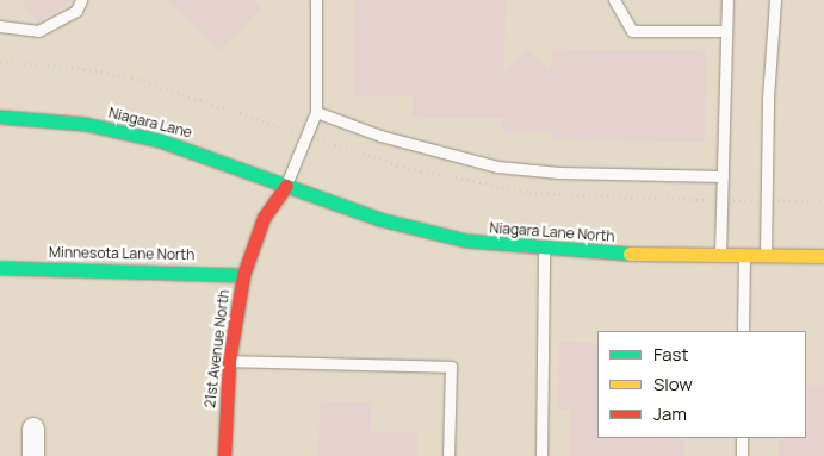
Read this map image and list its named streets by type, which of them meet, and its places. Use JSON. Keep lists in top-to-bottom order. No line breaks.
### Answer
{"streets":{"street":["Niagara Lane","Niagara Lane North","Minnesota Lane North","21st Avenue North"]},"crossings":[["Niagara Lane","Niagara Lane North"],["Niagara Lane","21st Avenue North"],["Niagara Lane North","21st Avenue North"],["Minnesota Lane North","21st Avenue North"]],"legend":["Fast","Slow","Jam"]}
